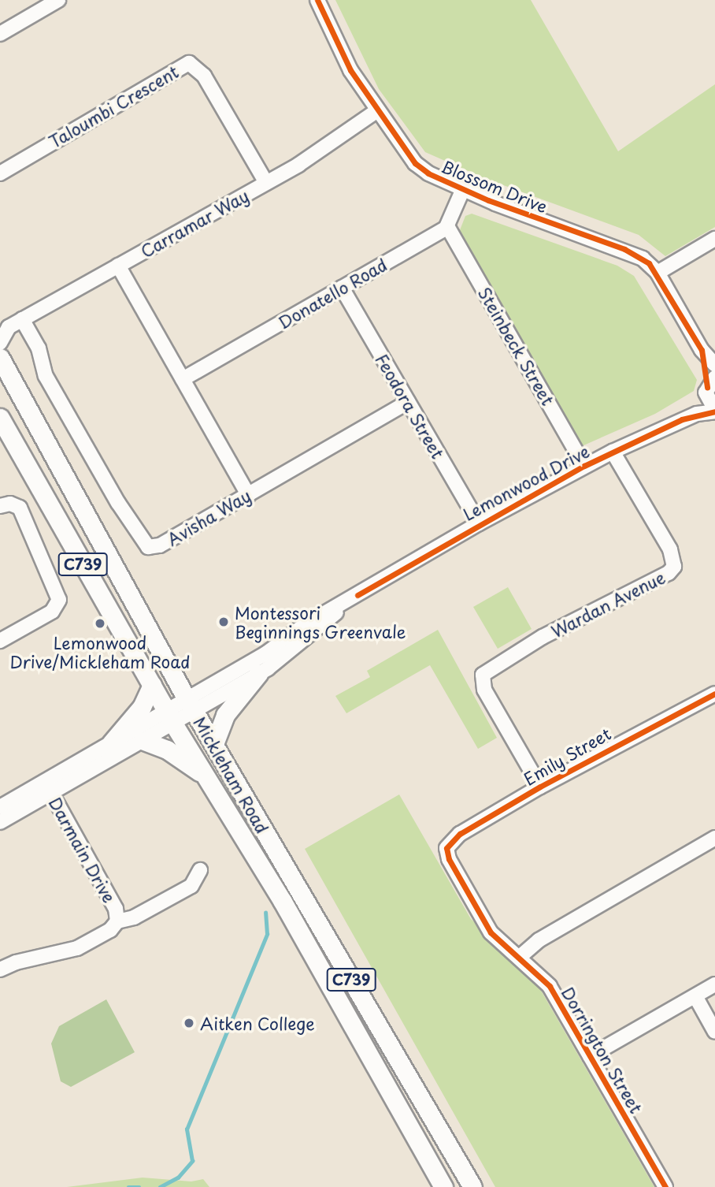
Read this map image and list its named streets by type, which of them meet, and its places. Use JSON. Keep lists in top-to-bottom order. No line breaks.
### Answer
{"streets":{"main road":["C739","Mickleham Road"],"street":["Taloumbi Crescent","Blossom Drive","Carramar Way","Donatello Road","Steinbeck Street","Feodora Street","Lemonwood Drive","Avisha Way","Wardan Avenue","Emily Street","Darmain Drive","Dorrington Street"]},"crossings":[["Taloumbi Crescent","Carramar Way"],["Blossom Drive","Carramar Way"],["Blossom Drive","Lemonwood Drive"],["Carramar Way","Avisha Way"],["Donatello Road","Steinbeck Street"],["Donatello Road","Feodora Street"],["Steinbeck Street","Lemonwood Drive"],["Feodora Street","Lemonwood Drive"],["Feodora Street","Avisha Way"],["Lemonwood Drive","Wardan Avenue"],["Lemonwood Drive","Mickleham Road"],["Wardan Avenue","Emily Street"],["Emily Street","Dorrington Street"]],"places":["Montessori Beginnings Greenvale","Lemonwood Drive/Mickleham Road","Aitken College"]}
